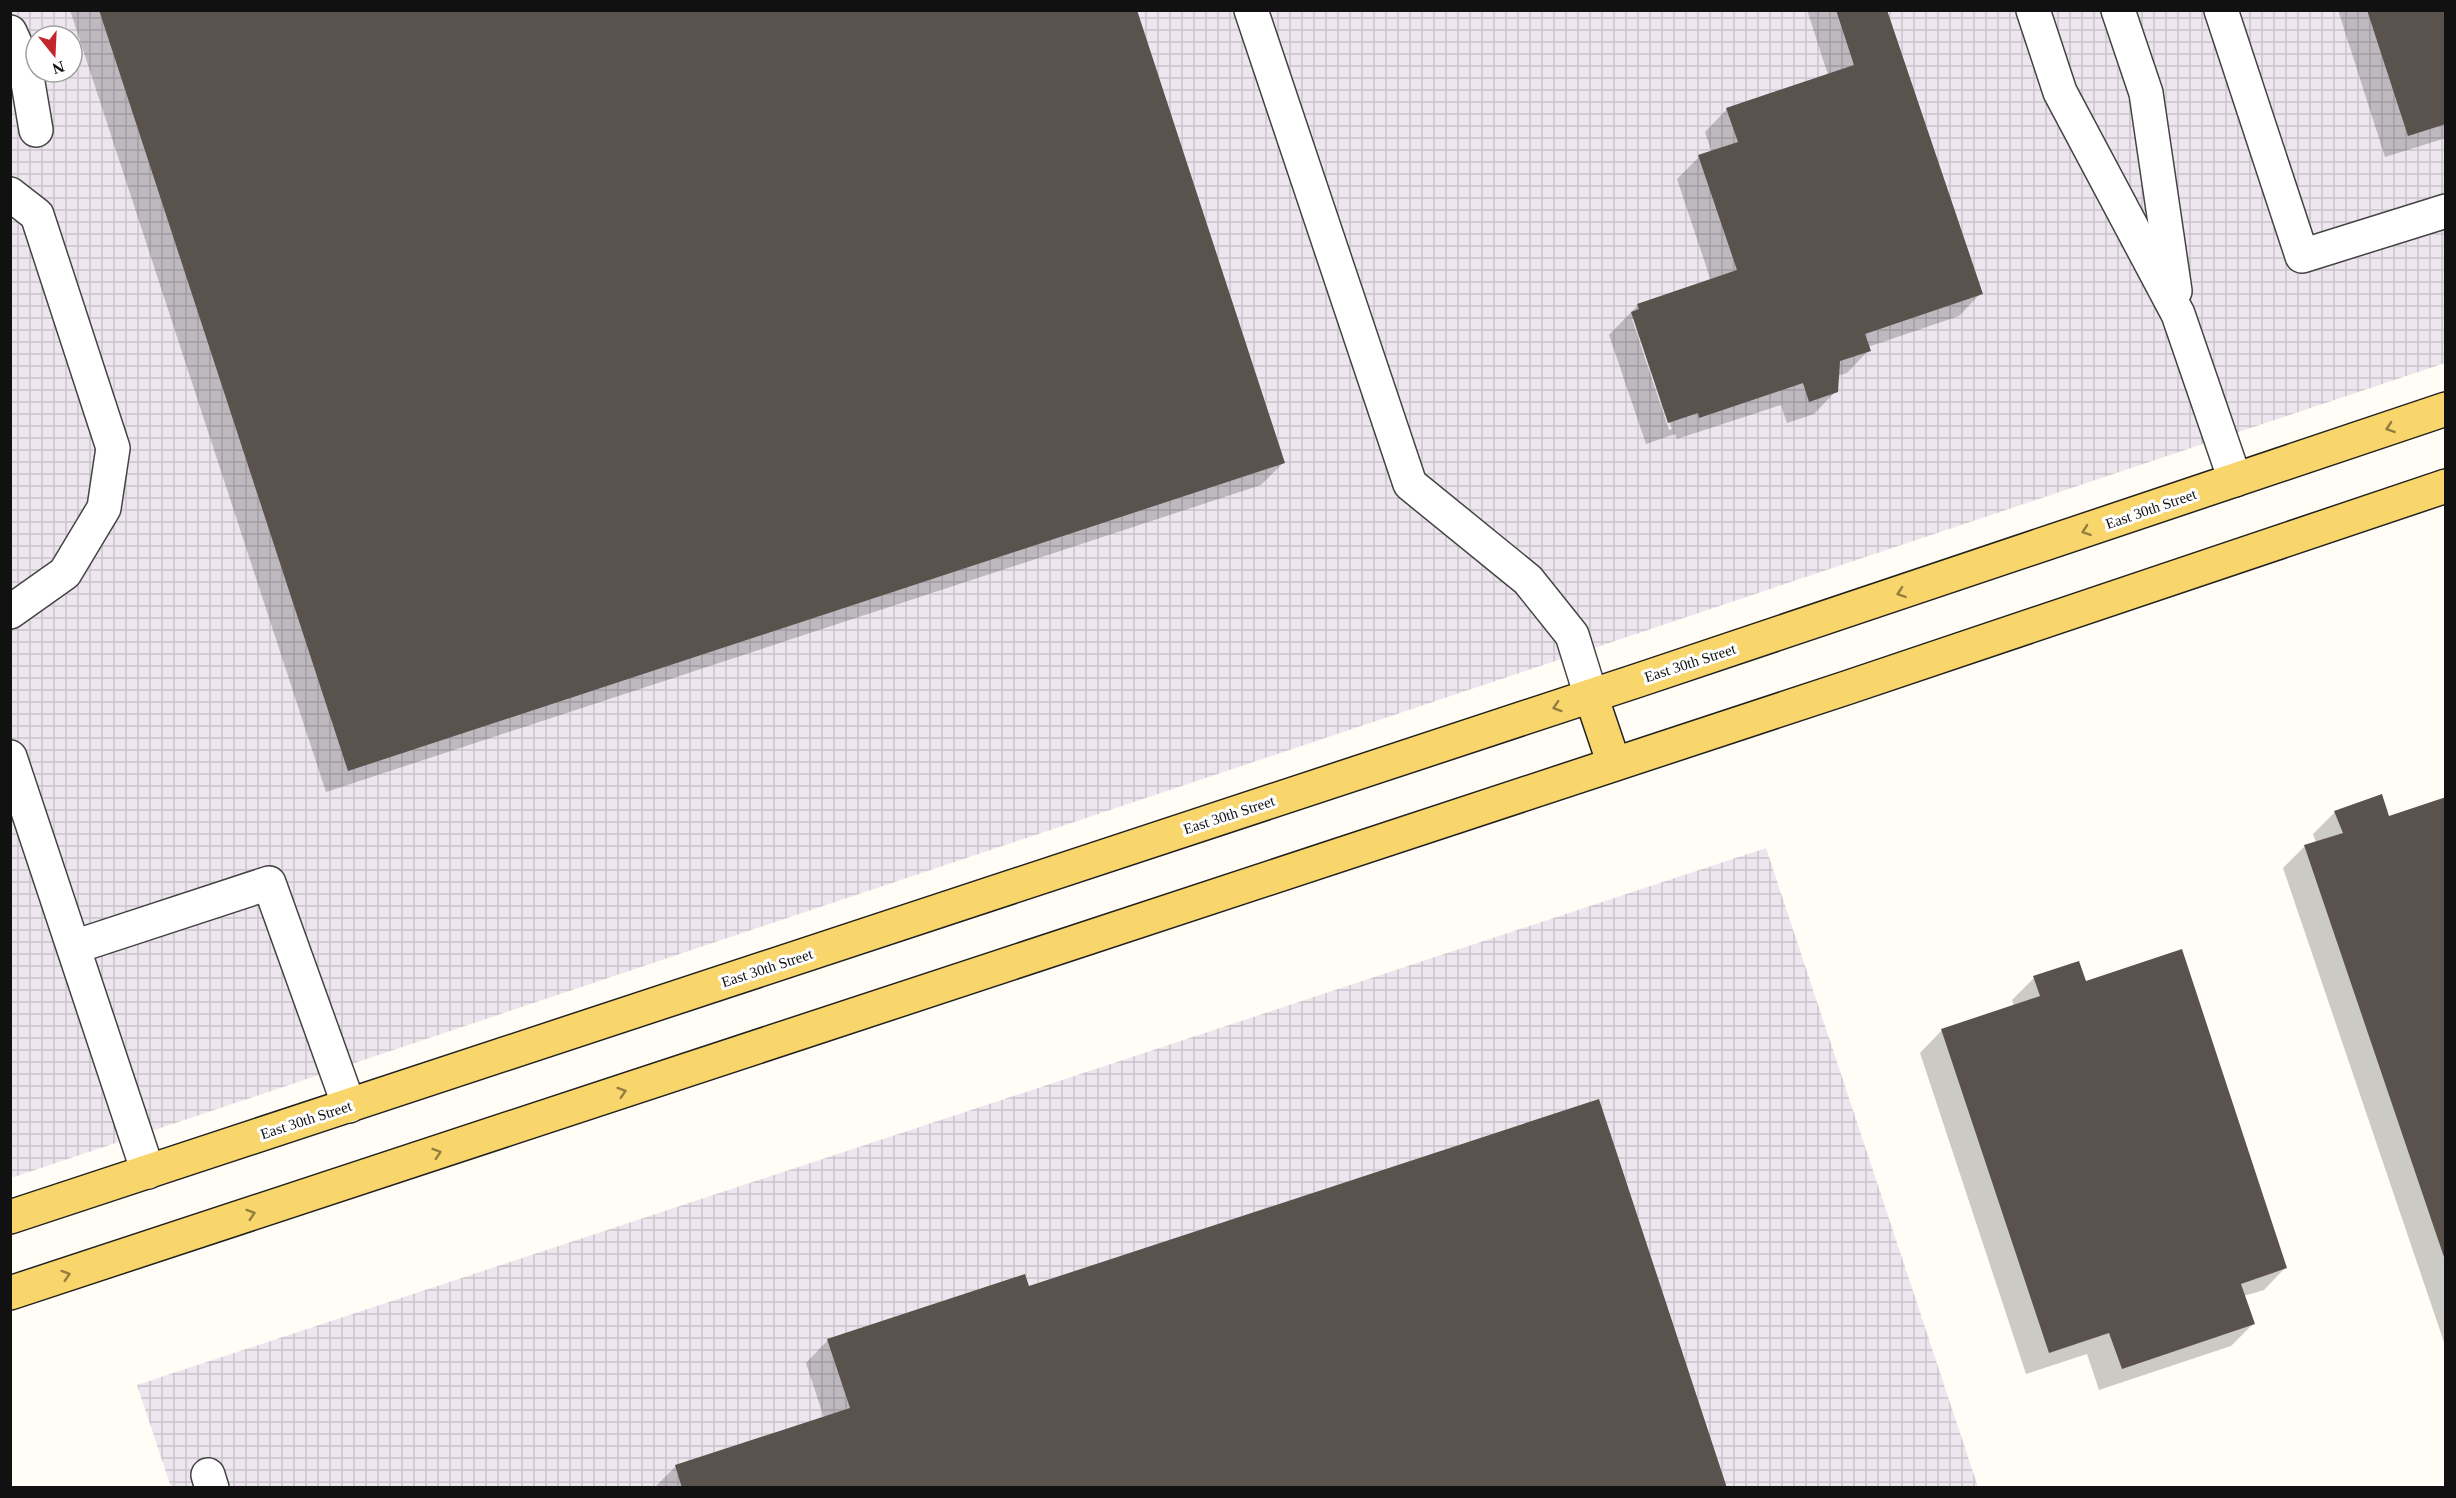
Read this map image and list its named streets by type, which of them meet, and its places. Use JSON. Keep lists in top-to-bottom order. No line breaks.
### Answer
{"streets":{"main road":["East 30th Street"]},"north":"bottom"}
